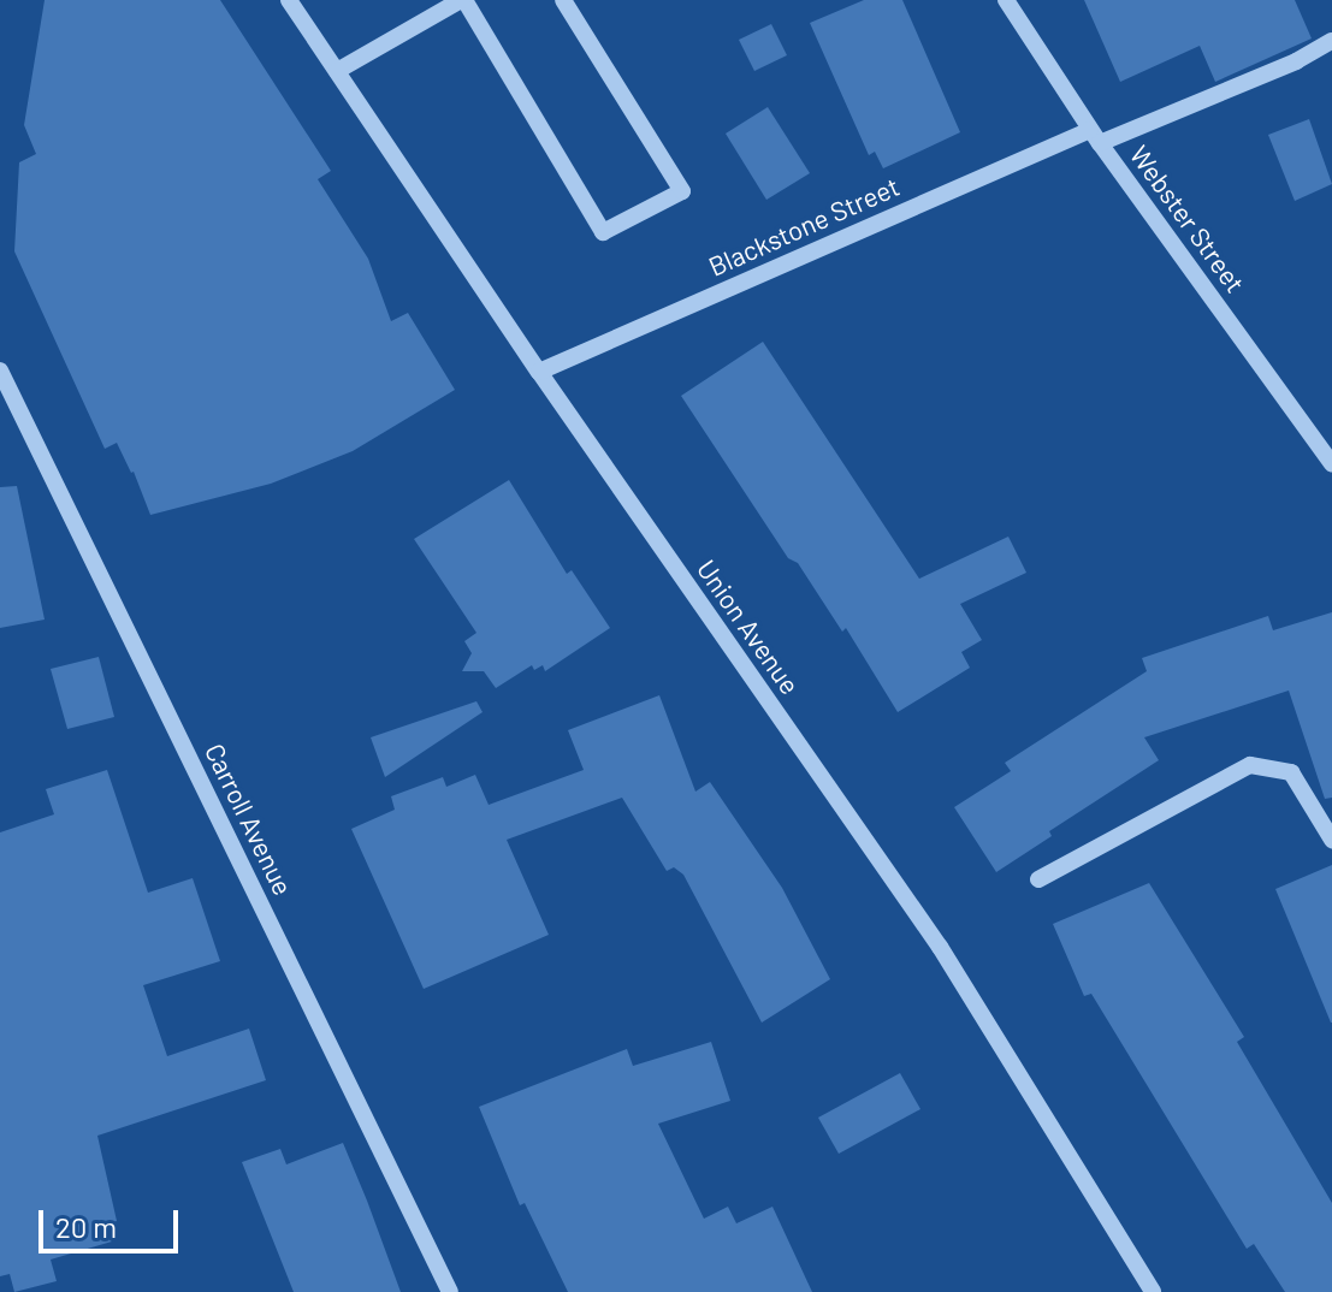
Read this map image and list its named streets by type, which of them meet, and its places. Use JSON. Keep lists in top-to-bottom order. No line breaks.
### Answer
{"streets":{"street":["Webster Street","Blackstone Street","Union Avenue","Carroll Avenue"]},"crossings":[["Webster Street","Blackstone Street"],["Blackstone Street","Union Avenue"]],"scale_bar":"20 m"}
